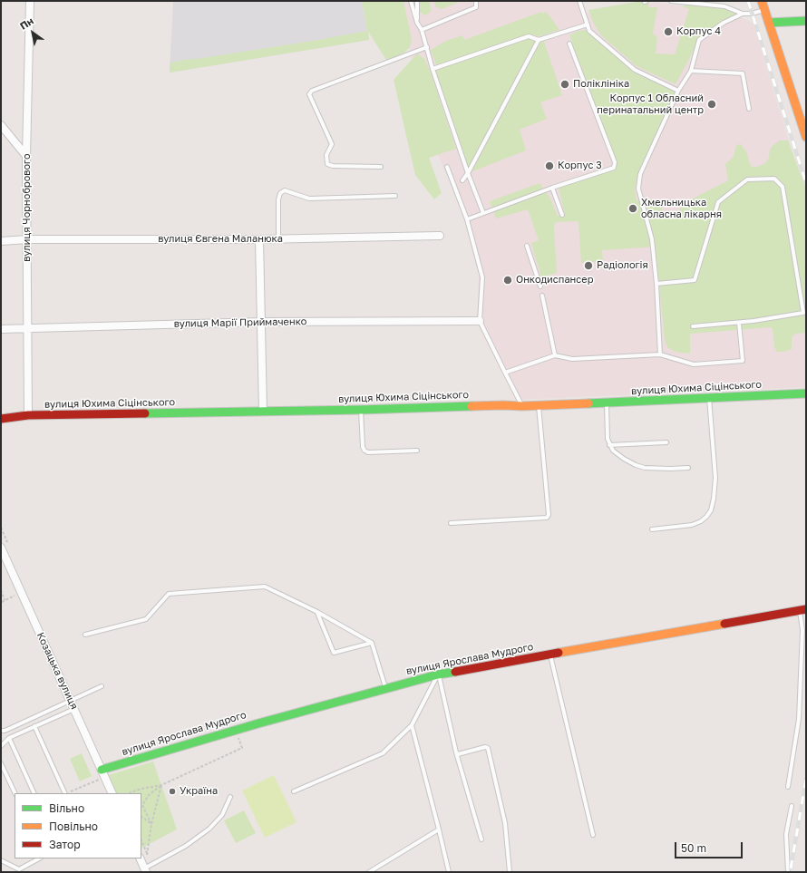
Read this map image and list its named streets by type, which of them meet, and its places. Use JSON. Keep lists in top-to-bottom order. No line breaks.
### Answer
{"streets":{"street":["вулиця Чорнобрового","вулиця Євгена Маланюка","вулиця Марії Приймаченко","вулиця Юхима Сіцінського","вулиця Ярослава Мудрого","Козацька вулиця"]},"crossings":[["вулиця Чорнобрового","вулиця Євгена Маланюка"],["вулиця Чорнобрового","вулиця Марії Приймаченко"],["вулиця Чорнобрового","вулиця Юхима Сіцінського"],["вулиця Ярослава Мудрого","Козацька вулиця"]],"places":["Корпус 4","Поліклініка","Корпус 1 Обласний перинатальний центр","Корпус 3","Хмельницька обласна лікарня","Радіологія","Онкодиспансер","Україна"],"legend":["Вільно","Повільно","Затор"],"scale_bar":"50 m","north":"top left"}
